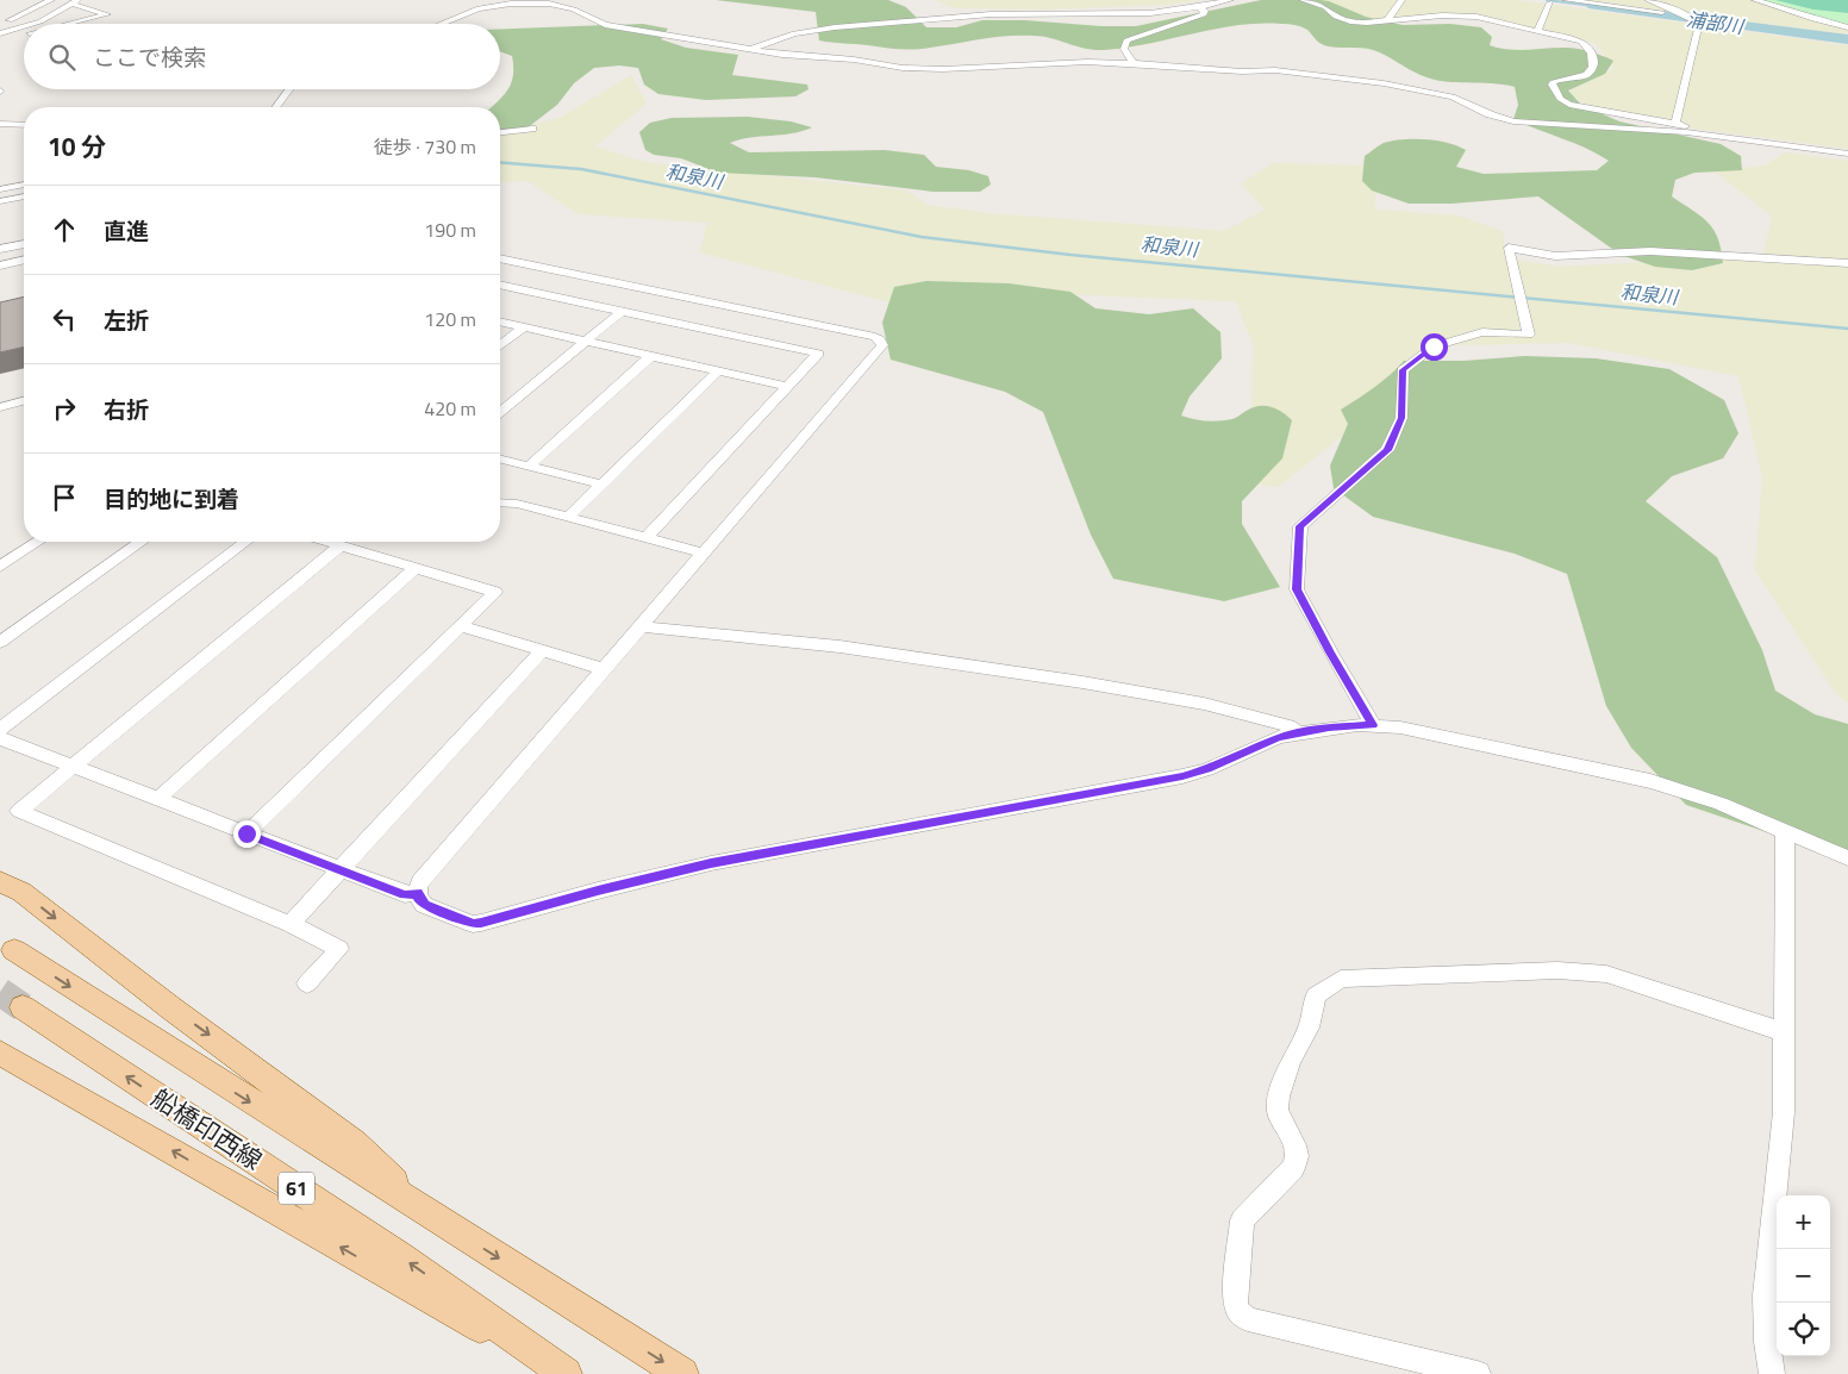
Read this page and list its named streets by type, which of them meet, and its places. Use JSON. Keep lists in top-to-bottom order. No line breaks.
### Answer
{"streets":{"main road":["船橋印西線","61"]},"water":["浦部川","和泉川"],"page":{"search":"ここで検索","heading":["10 分","徒歩 · 730 m"],"list":[["直進","190 m"],["左折","120 m"],["右折","420 m"],"目的地に到着"],"map_buttons":["+","−"]}}
